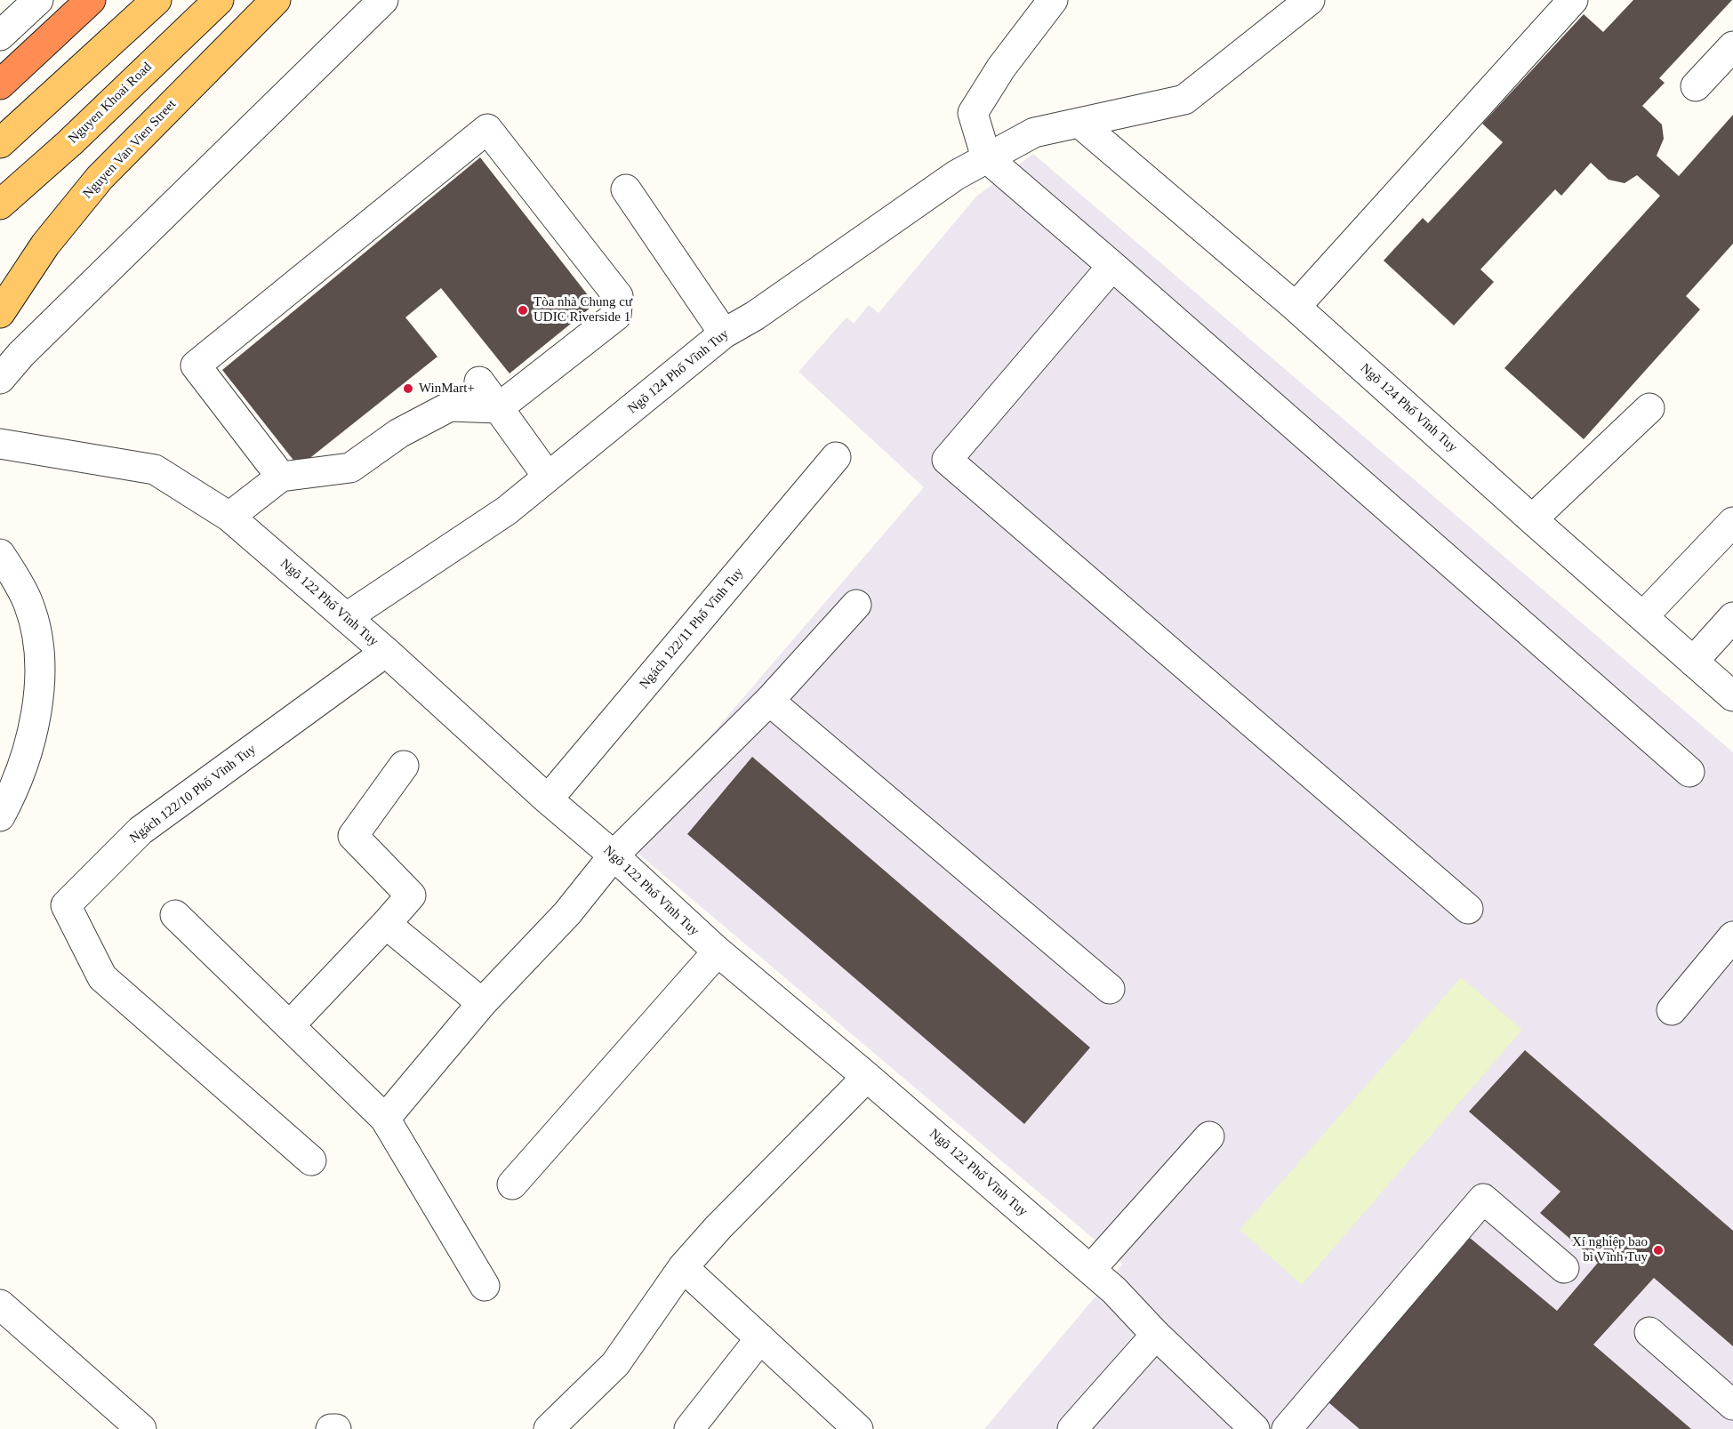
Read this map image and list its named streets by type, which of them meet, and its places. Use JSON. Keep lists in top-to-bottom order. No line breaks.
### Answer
{"streets":{"main road":["Nguyen Khoai Road","Nguyen Van Vien Street"],"street":["Ngõ 124 Phố Vĩnh Tuy","Ngõ 122 Phố Vĩnh Tuy","Ngách 122/11 Phố Vĩnh Tuy","Ngách 122/10 Phố Vĩnh Tuy"]},"crossings":[["Ngõ 124 Phố Vĩnh Tuy","Ngõ 122 Phố Vĩnh Tuy"],["Ngõ 122 Phố Vĩnh Tuy","Ngách 122/11 Phố Vĩnh Tuy"],["Ngõ 122 Phố Vĩnh Tuy","Ngách 122/10 Phố Vĩnh Tuy"]],"places":["Tòa nhà Chung cư UDIC Riverside 1","WinMart+","Xí nghiệp bao bì Vĩnh Tuy"]}
